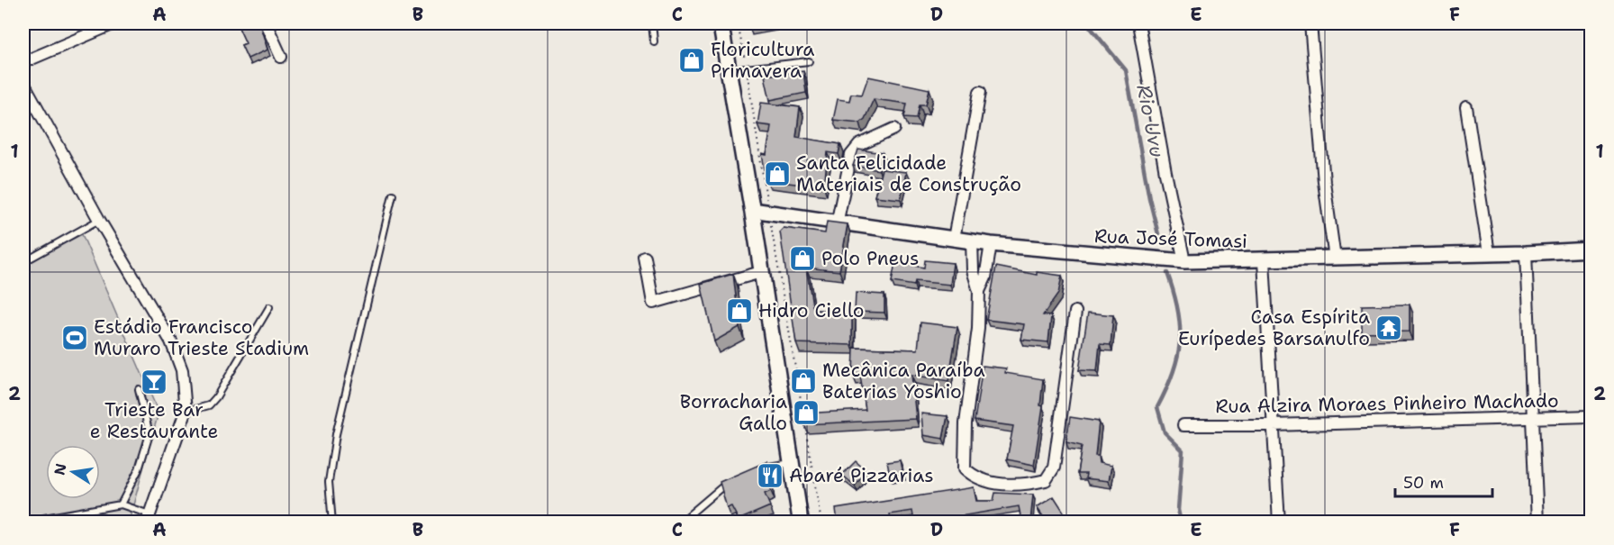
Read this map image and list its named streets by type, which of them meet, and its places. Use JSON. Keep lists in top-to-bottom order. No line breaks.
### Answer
{"streets":{"street":["Rua José Tomasi","Rua Alzira Moraes Pinheiro Machado"]},"water":["Rio Uvu"],"places":{"shop":["Floricultura Primavera","Santa Felicidade Materiais de Construção","Polo Pneus","Hidro Ciello","Mecânica Paraíba Baterias Yoshio","Borracharia Gallo"],"temple":["Casa Espírita Eurípedes Barsanulfo"],"sports":["Estádio Francisco Muraro Trieste Stadium"],"bar":["Trieste Bar e Restaurante"],"restaurant":["Abaré Pizzarias"]},"scale_bar":"50 m","north":"left","grid":{"columns":["A","B","C","D","E","F"],"rows":["1","2"]}}
